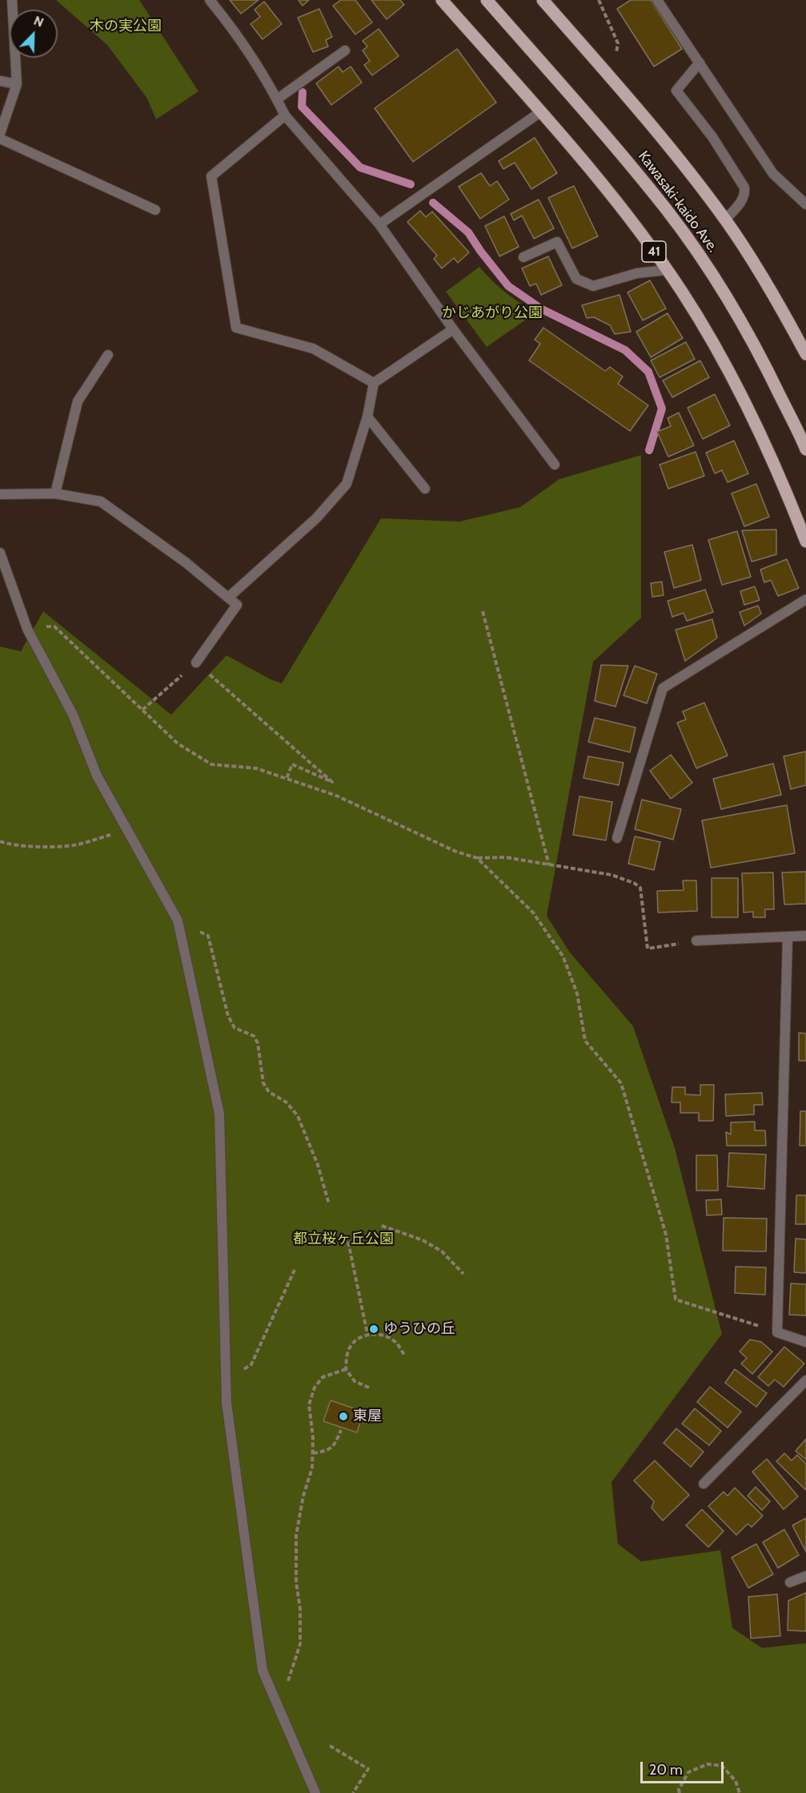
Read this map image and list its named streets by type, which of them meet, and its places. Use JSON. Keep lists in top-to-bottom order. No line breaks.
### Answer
{"streets":{"main road":["Kawasaki-kaido Ave.","41"]},"parks":["木の実公園","かじあがり公園","都立桜ヶ丘公園"],"places":["ゆうひの丘","東屋"],"scale_bar":"20 m","north":"top right"}
